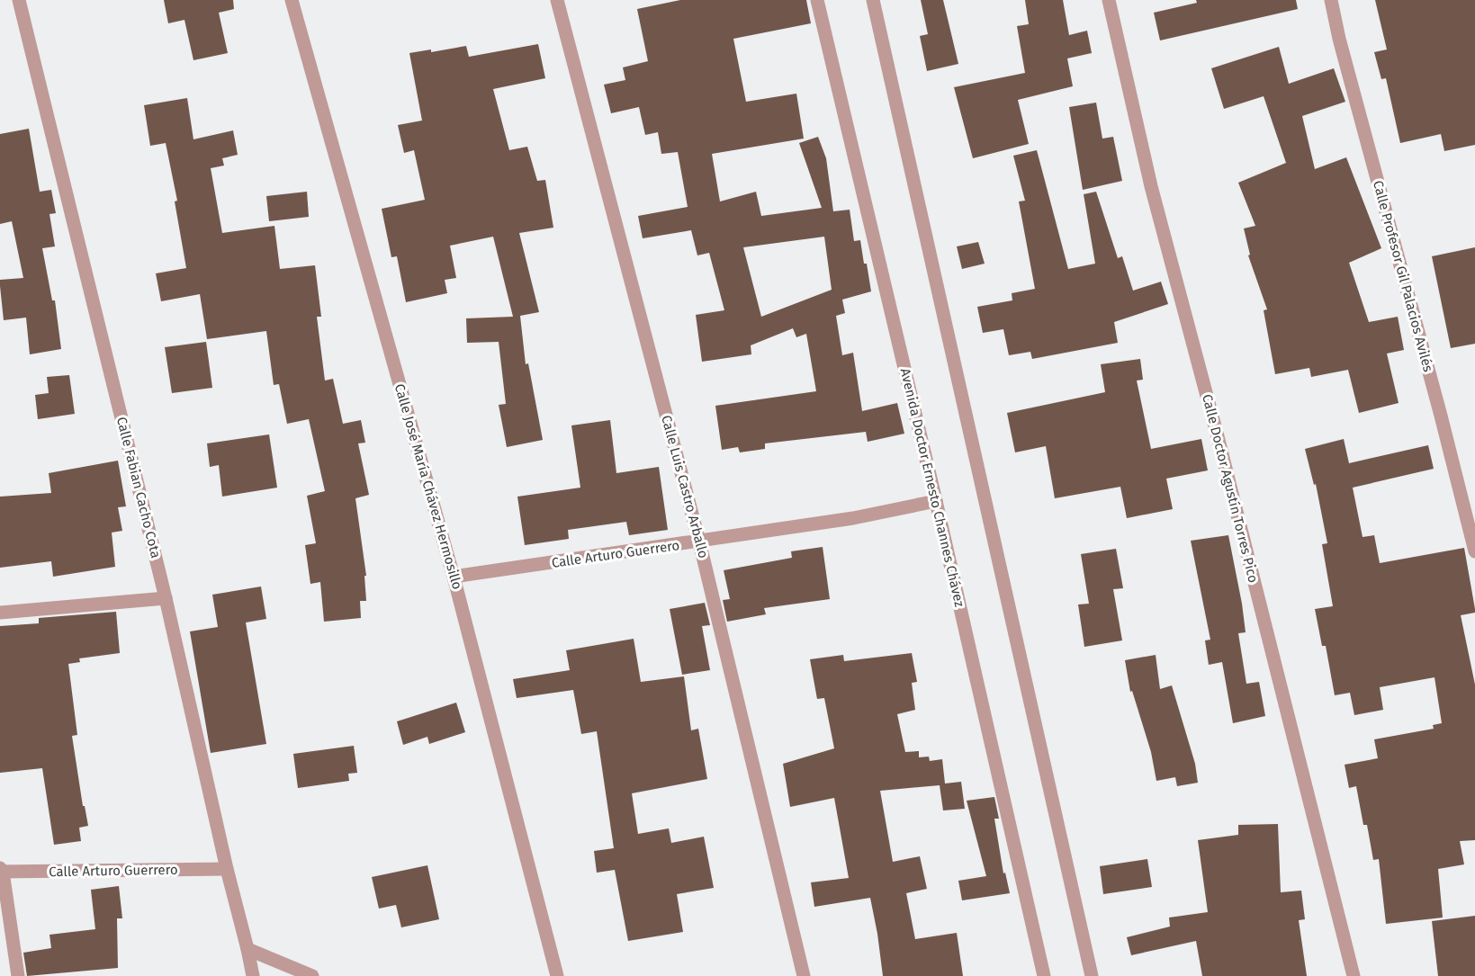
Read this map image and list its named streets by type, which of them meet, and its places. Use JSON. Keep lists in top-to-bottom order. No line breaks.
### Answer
{"streets":{"street":["Calle Profesor Gil Palacios Avilés","Calle José María Chávez Hermosillo","Calle Luis Castro Arballo","Calle Fabian Cacho Cota","Avenida Doctor Ernesto Channes Chávez","Calle Doctor Agustín Torres Pico","Calle Arturo Guerrero"]},"crossings":[["Calle José María Chávez Hermosillo","Calle Arturo Guerrero"],["Calle Luis Castro Arballo","Calle Arturo Guerrero"],["Calle Fabian Cacho Cota","Calle Arturo Guerrero"],["Avenida Doctor Ernesto Channes Chávez","Calle Arturo Guerrero"]]}
